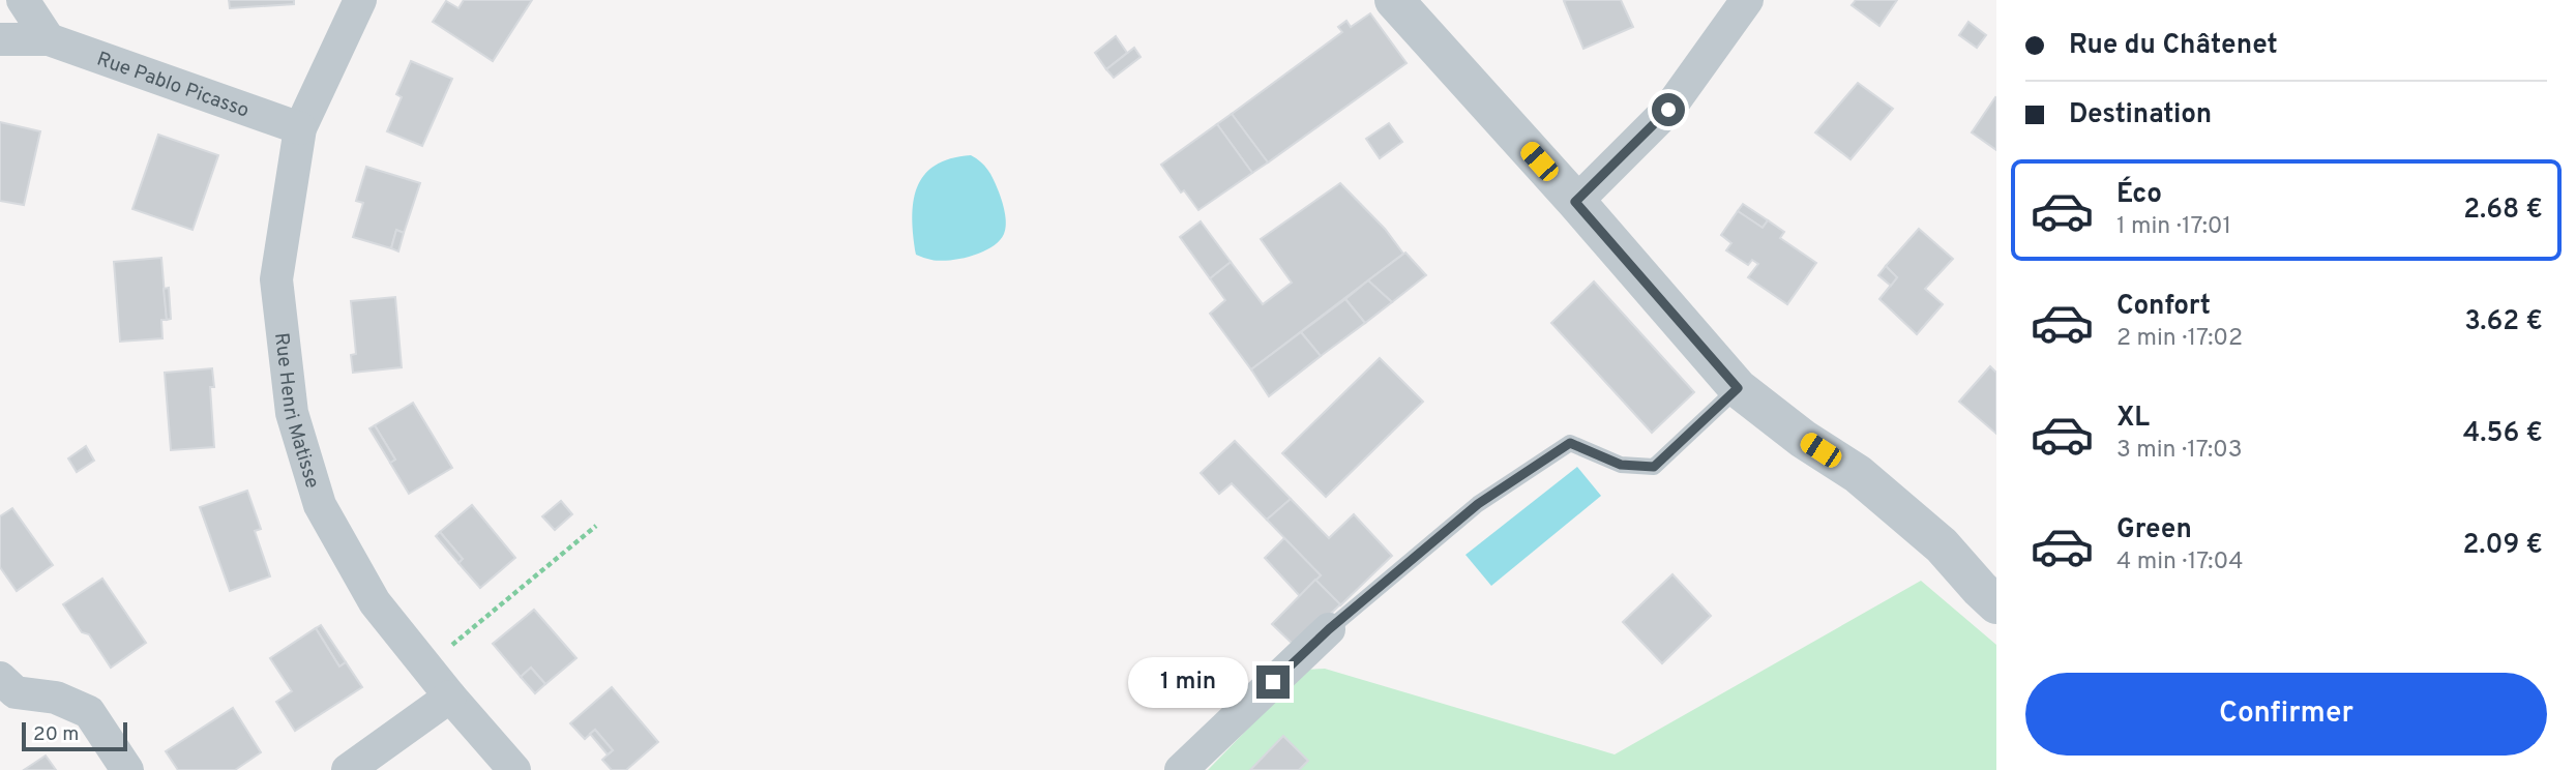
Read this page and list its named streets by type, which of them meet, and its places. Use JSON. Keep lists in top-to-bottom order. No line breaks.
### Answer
{"streets":{"street":["Rue Pablo Picasso","Rue Henri Matisse"]},"crossings":[["Rue Pablo Picasso","Rue Henri Matisse"]],"scale_bar":"20 m","page":{"banner":["Rue du Châtenet","Destination"],"list":[{"name":"Éco","note":"1 min · 17:01","value":"2.68 €"},{"name":"Confort","note":"2 min · 17:02","value":"3.62 €"},{"name":"XL","note":"3 min · 17:03","value":"4.56 €"},{"name":"Green","note":"4 min · 17:04","value":"2.09 €"}],"bubble":"1 min","buttons":"Confirmer","scale":"20 m"}}
